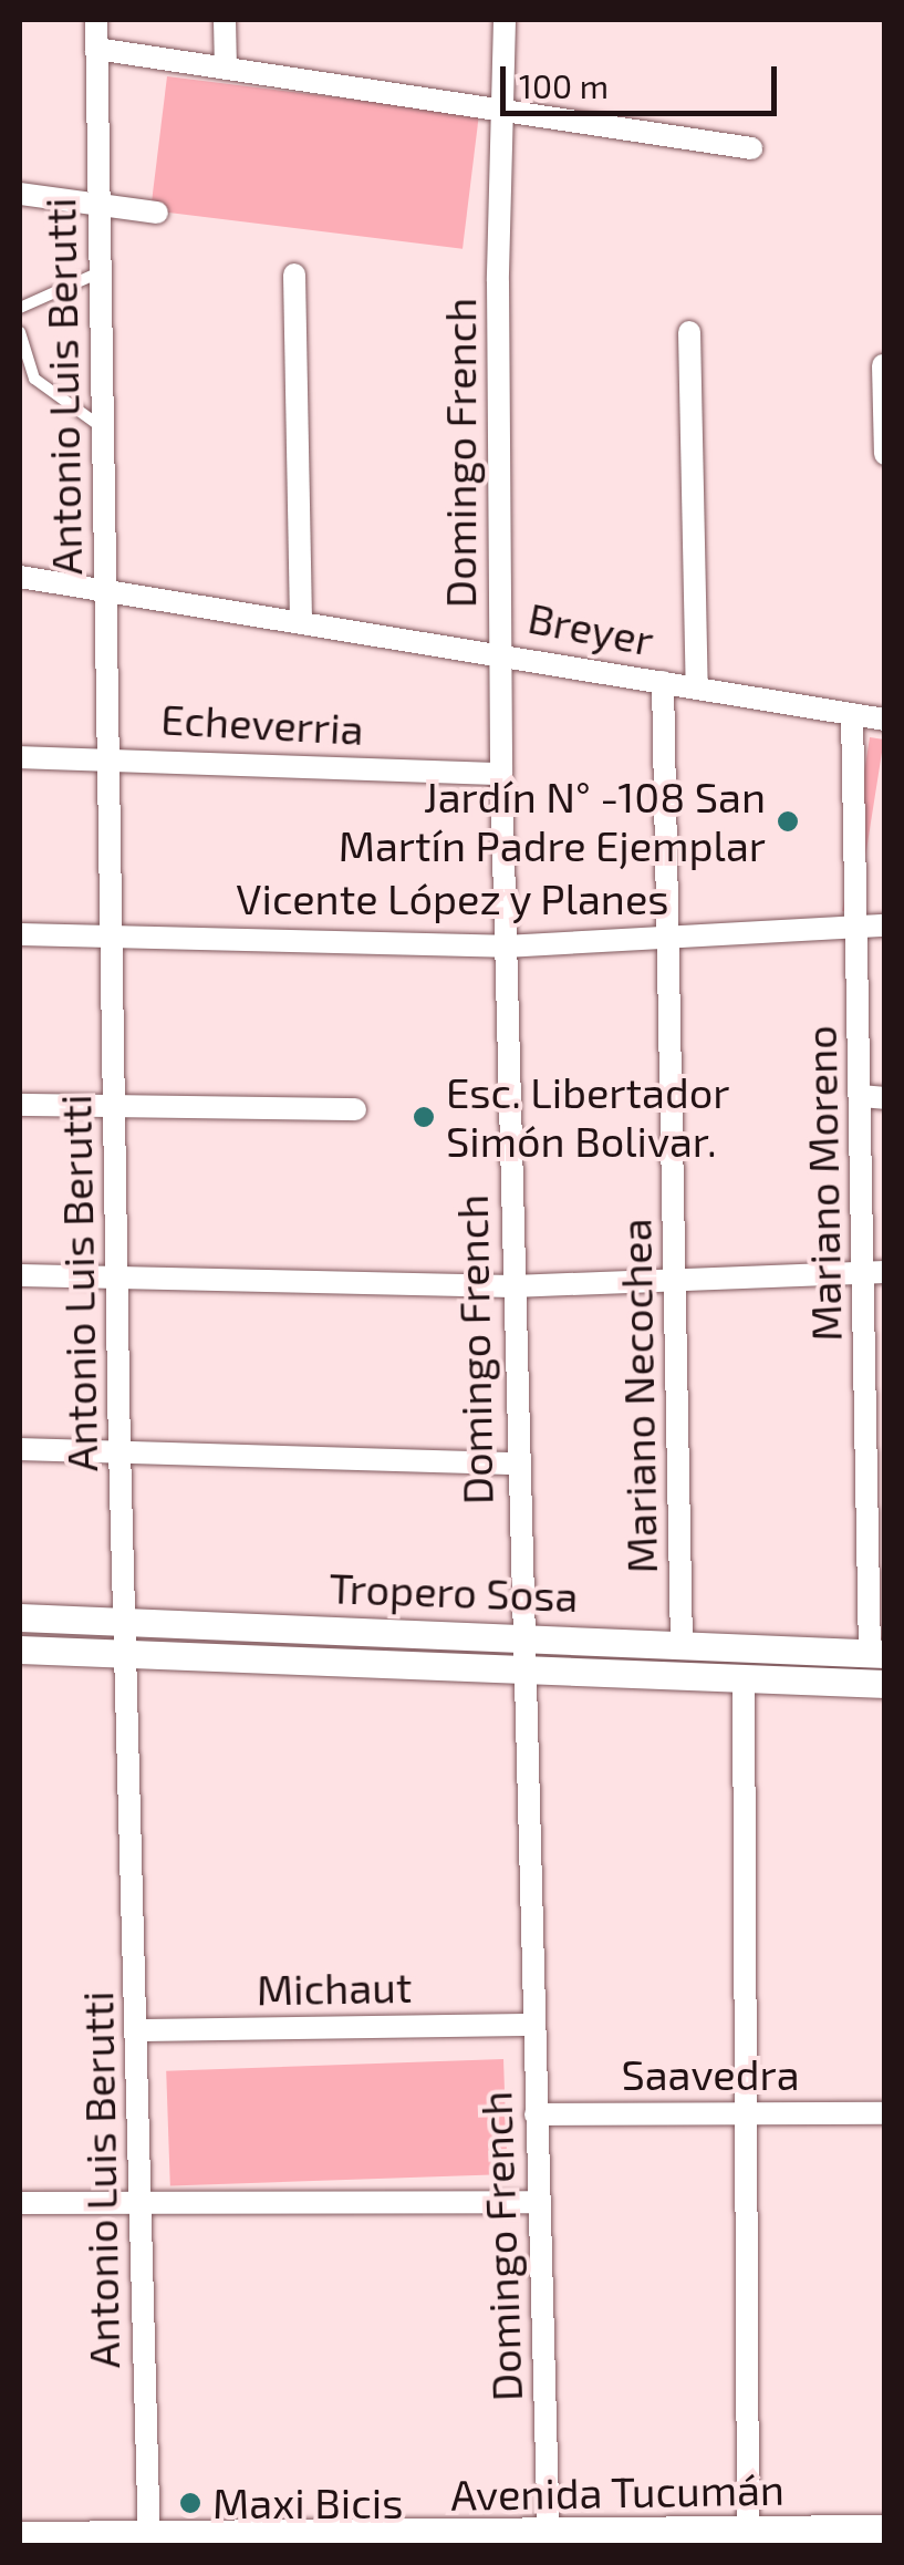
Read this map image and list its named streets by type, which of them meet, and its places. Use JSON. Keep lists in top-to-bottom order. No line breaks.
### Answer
{"streets":{"main road":["Avenida Tucumán"],"street":["Antonio Luis Berutti","Domingo French","Breyer","Echeverria","Vicente López y Planes","Mariano Moreno","Mariano Necochea","Tropero Sosa","Michaut","Saavedra"]},"crossings":[["Antonio Luis Berutti","Breyer"],["Antonio Luis Berutti","Echeverria"],["Antonio Luis Berutti","Vicente López y Planes"],["Antonio Luis Berutti","Tropero Sosa"],["Antonio Luis Berutti","Michaut"],["Antonio Luis Berutti","Avenida Tucumán"],["Domingo French","Breyer"],["Domingo French","Echeverria"],["Domingo French","Vicente López y Planes"],["Domingo French","Tropero Sosa"],["Domingo French","Michaut"],["Domingo French","Saavedra"],["Domingo French","Avenida Tucumán"],["Breyer","Mariano Moreno"],["Breyer","Mariano Necochea"],["Vicente López y Planes","Mariano Moreno"],["Vicente López y Planes","Mariano Necochea"],["Mariano Moreno","Tropero Sosa"],["Mariano Necochea","Tropero Sosa"]],"places":["Jardín N° -108 San Martín Padre Ejemplar","Esc. Libertador Simón Bolivar.","Maxi Bicis"],"scale_bar":"100 m"}
